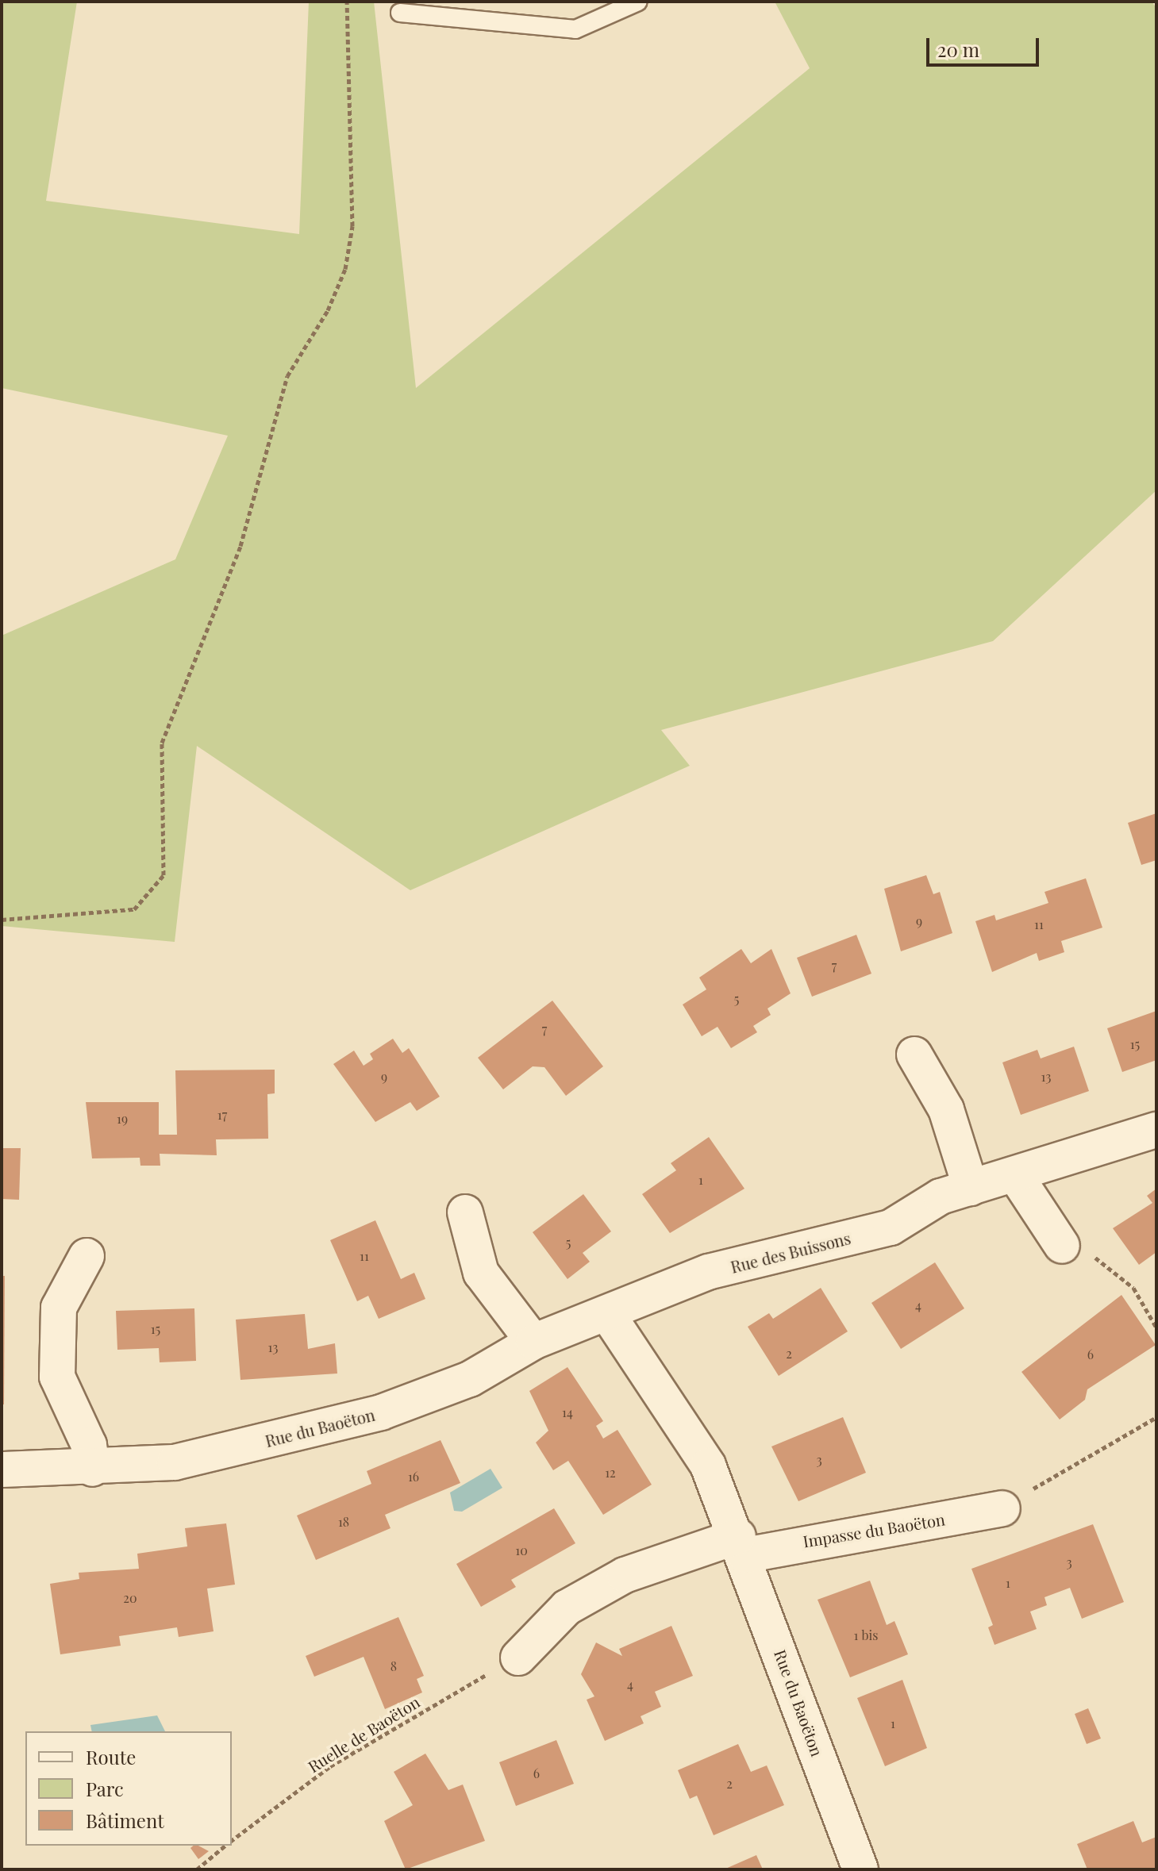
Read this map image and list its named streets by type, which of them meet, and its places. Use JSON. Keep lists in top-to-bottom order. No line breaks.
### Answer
{"streets":{"street":["Rue des Buissons","Rue du Baoëton","Impasse du Baoëton"],"path":["Ruelle de Baoëton"]},"crossings":[["Rue des Buissons","Rue du Baoëton"],["Rue du Baoëton","Impasse du Baoëton"]],"house_numbers":["9","11","7","5","7","15","9","13","17","19","1","5","11","4","15","13","2","6","14","3","12","16","18","10","3","1","20","1 bis","8","4","1","6","2"],"legend":["Route","Parc","Bâtiment"],"scale_bar":"20 m"}
